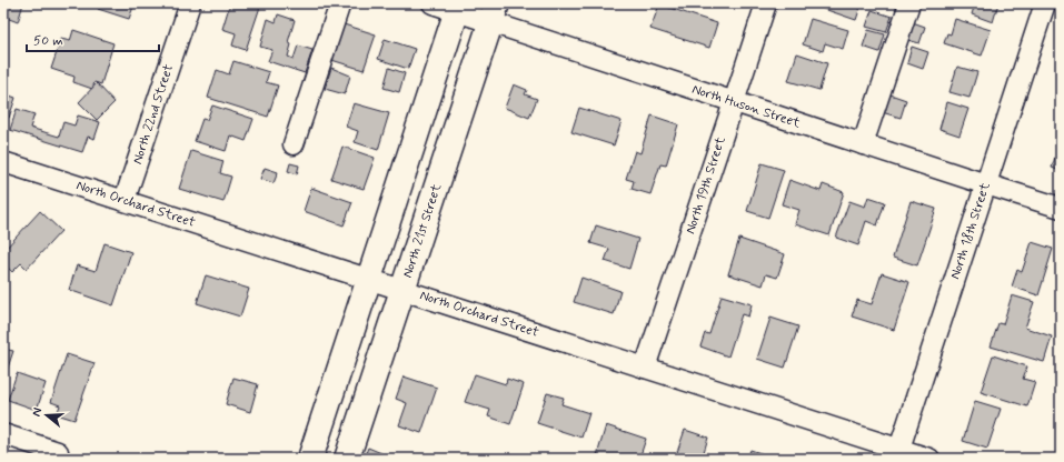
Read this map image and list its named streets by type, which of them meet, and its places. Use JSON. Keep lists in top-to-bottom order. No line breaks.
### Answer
{"streets":{"main road":["North 21st Street"],"street":["North Huson Street","North 22nd Street","North 19th Street","North Orchard Street","North 18th Street"]},"crossings":[["North Huson Street","North 19th Street"],["North Huson Street","North 21st Street"],["North Huson Street","North 18th Street"],["North 22nd Street","North Orchard Street"],["North 19th Street","North Orchard Street"],["North Orchard Street","North 21st Street"],["North Orchard Street","North 18th Street"]],"scale_bar":"50 m","north":"left"}
